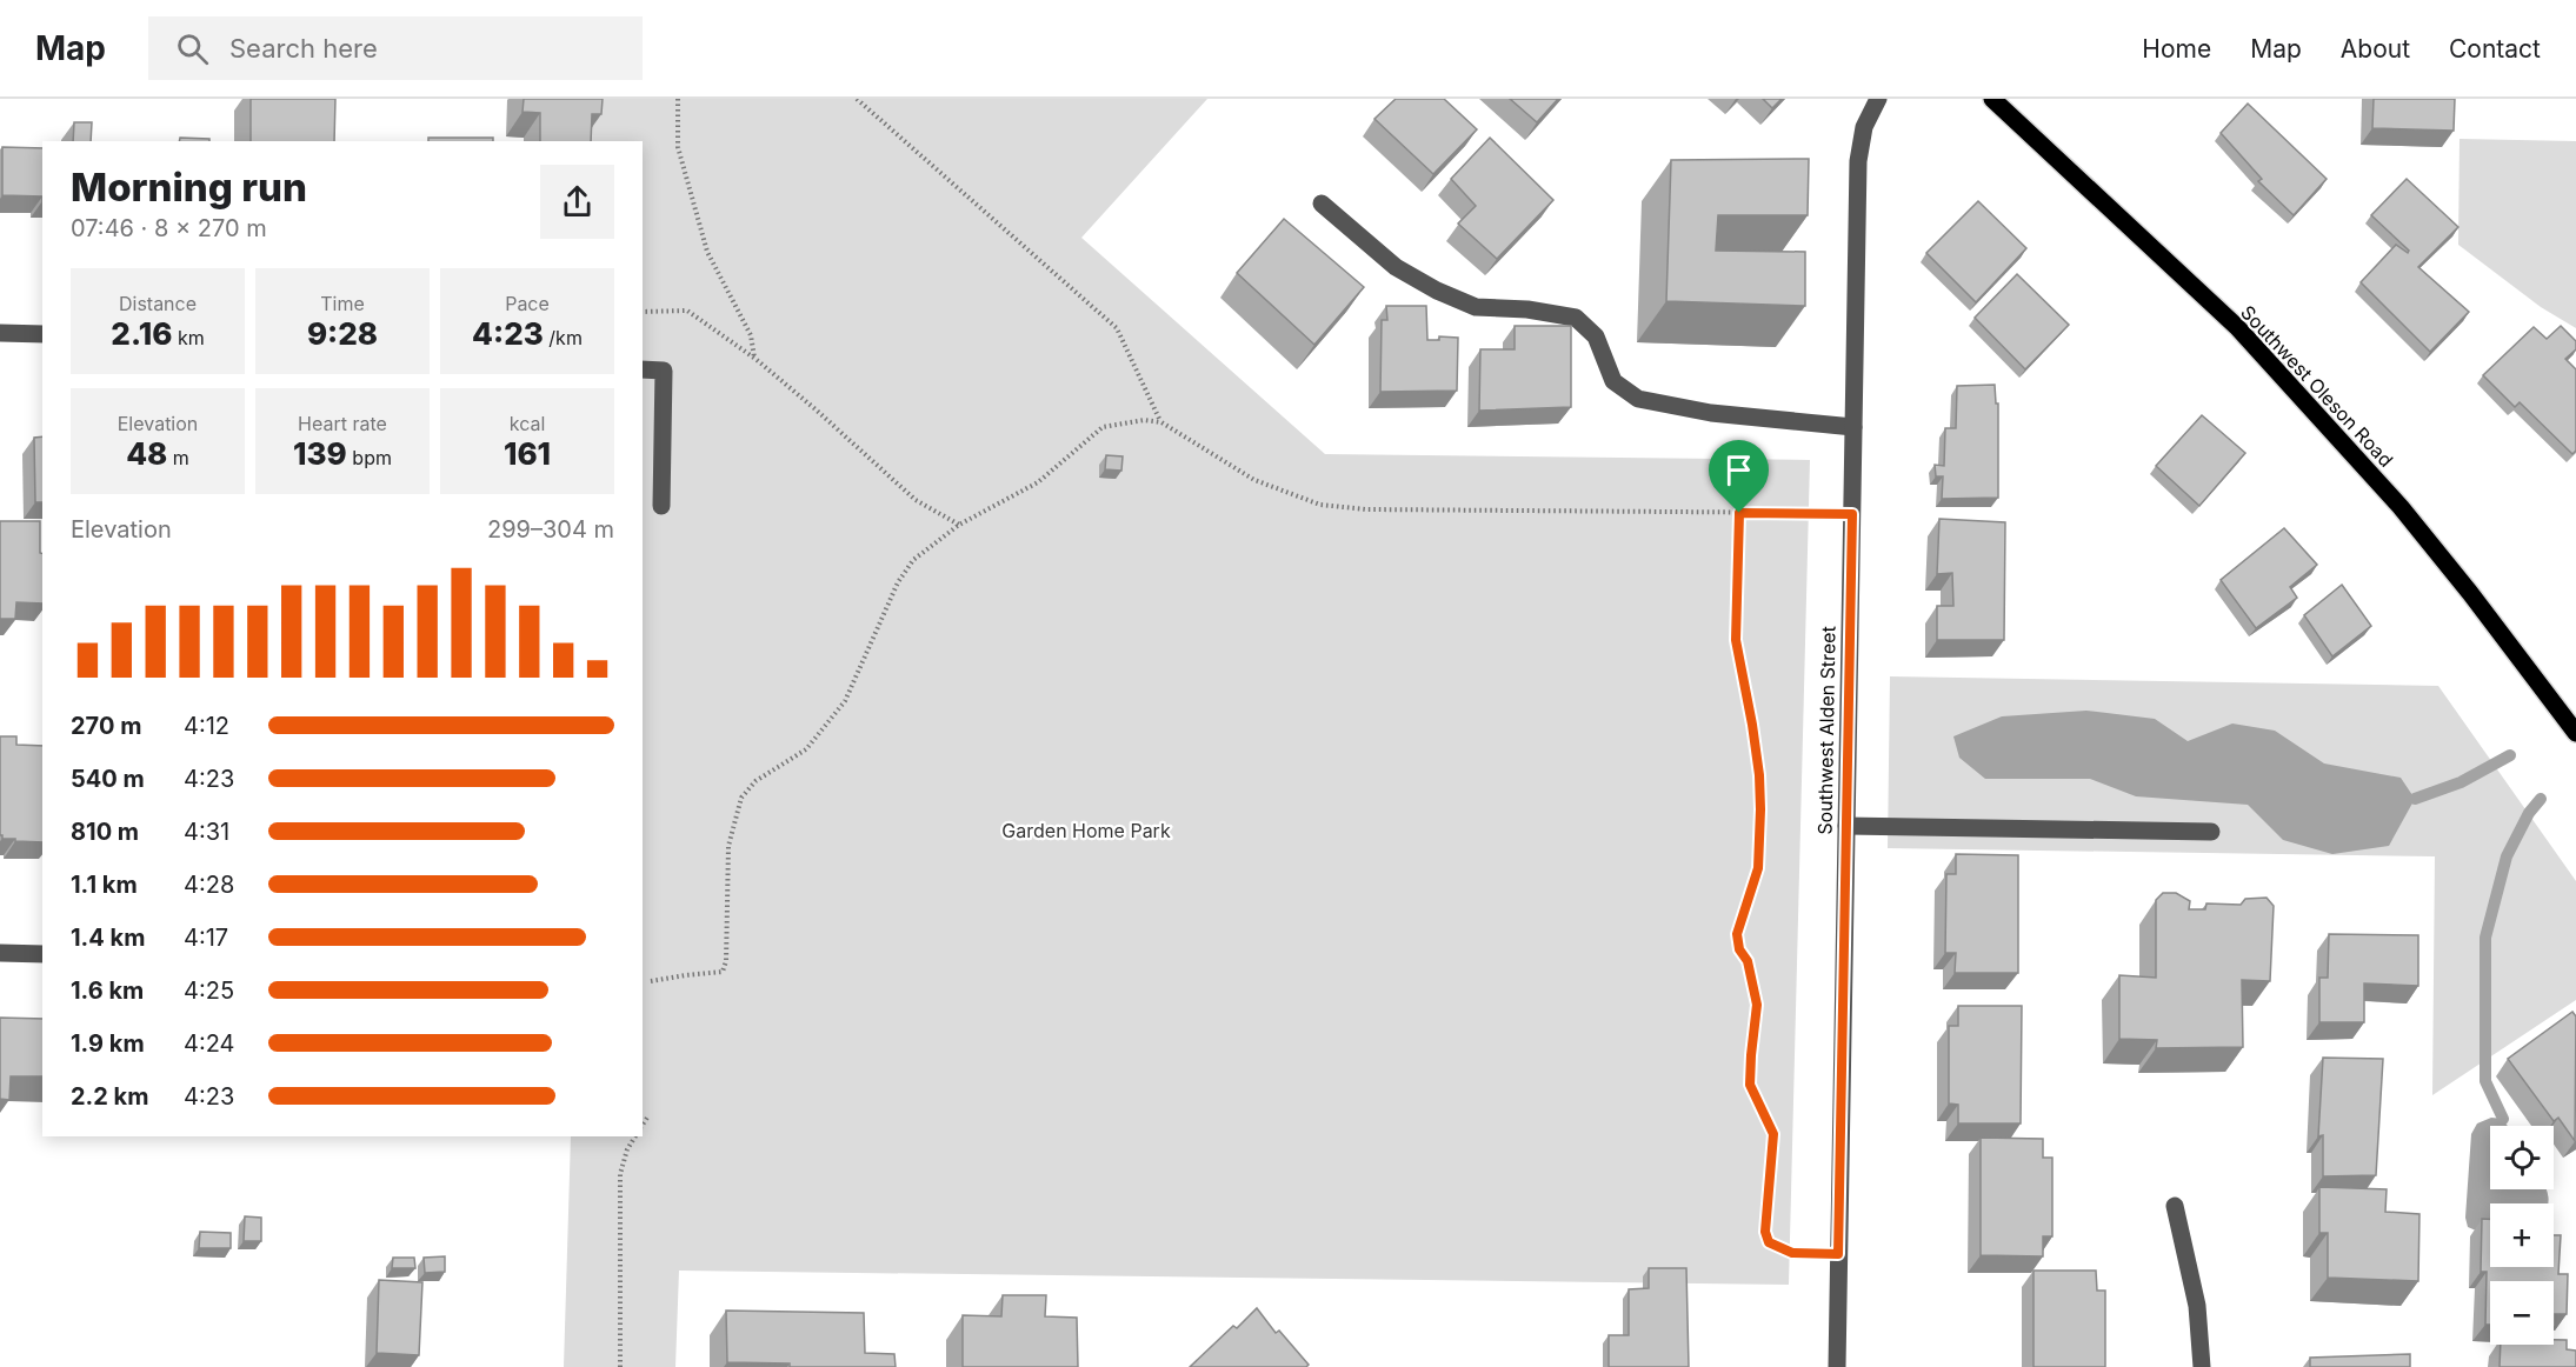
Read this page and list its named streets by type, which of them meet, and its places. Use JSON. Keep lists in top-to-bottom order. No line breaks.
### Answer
{"streets":{"main road":["Southwest Oleson Road"],"street":["Southwest Alden Street"]},"parks":["Garden Home Park"],"page":{"header":"Map","search":"Search here","nav":["Home","Map","About","Contact"],"heading":["Morning run","07:46 · 8 × 270 m"],"stats":[["Distance","2.16 km"],["Time","9:28"],["Pace","4:23 /km"],["Elevation","48 m"],["Heart rate","139 bpm"],["kcal","161"]],"chart":["Elevation","299–304 m"],"list":[{"name":"270 m","note":"4:12"},{"name":"540 m","note":"4:23"},{"name":"810 m","note":"4:31"},{"name":"1.1 km","note":"4:28"},{"name":"1.4 km","note":"4:17"},{"name":"1.6 km","note":"4:25"},{"name":"1.9 km","note":"4:24"},{"name":"2.2 km","note":"4:23"}],"map_buttons":["+","−"]}}
